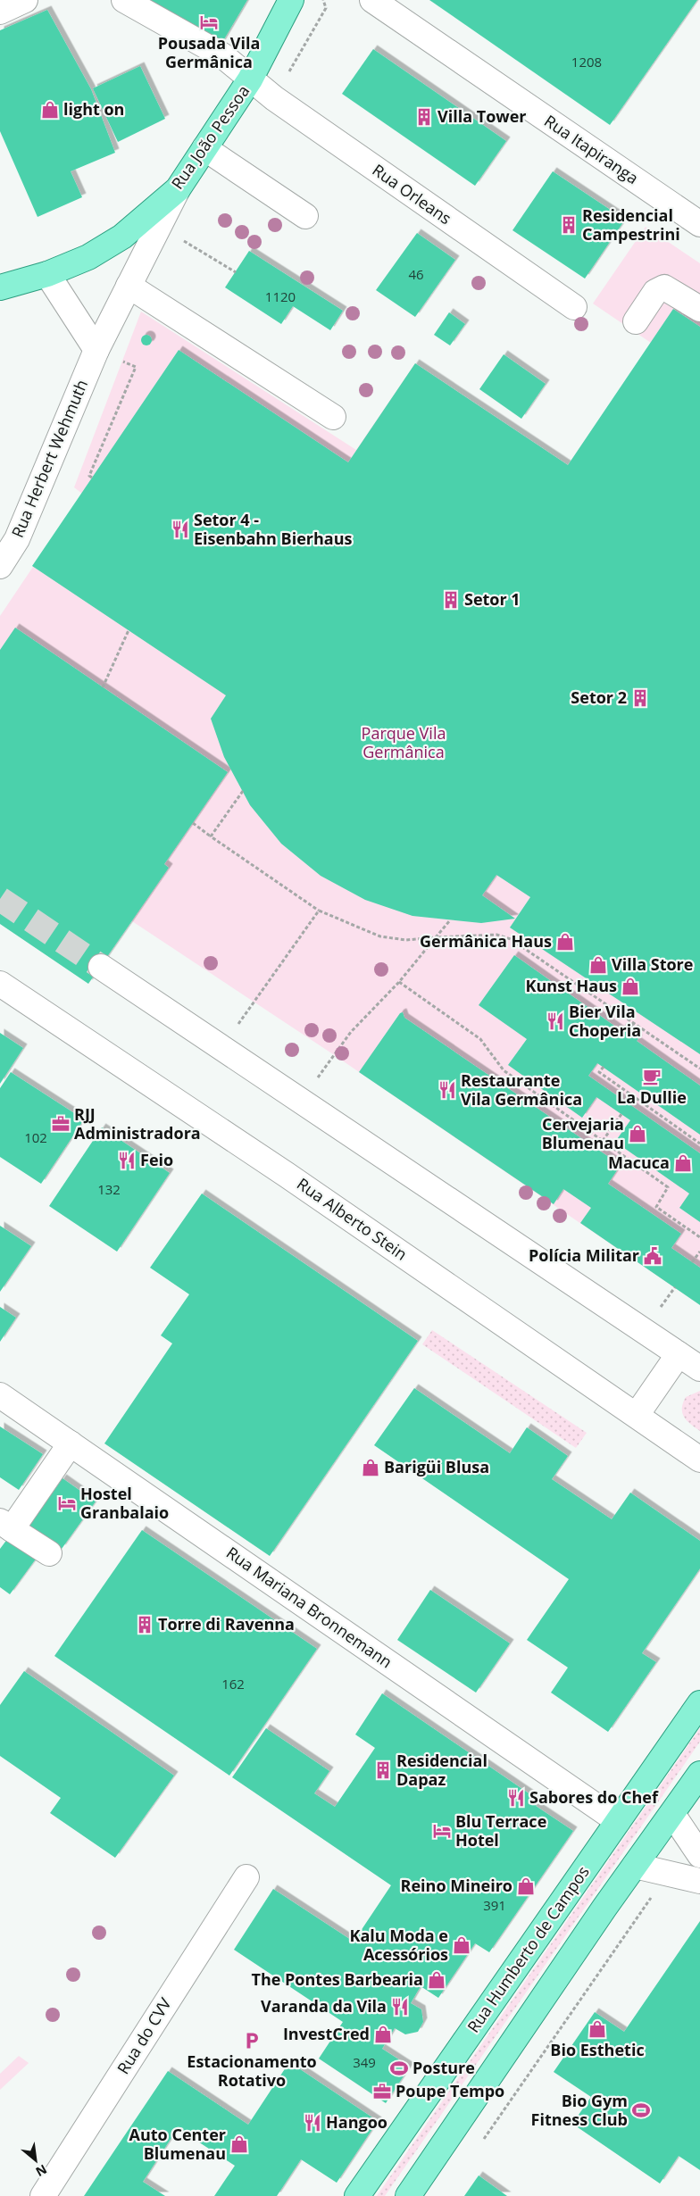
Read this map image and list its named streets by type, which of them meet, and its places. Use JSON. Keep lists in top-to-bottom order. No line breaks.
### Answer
{"streets":{"main road":["Rua João Pessoa","Rua Humberto de Campos"],"street":["Rua Itapiranga","Rua Orleans","Rua Herbert Wehmuth","Rua Alberto Stein","Rua Mariana Bronnemann","Rua do CVV"]},"crossings":[["Rua João Pessoa","Rua Orleans"],["Rua João Pessoa","Rua Herbert Wehmuth"],["Rua Mariana Bronnemann","Rua Humberto de Campos"]],"parks":["Parque Vila Germânica"],"places":{"hotel":["Pousada Vila Germânica","Hostel Granbalaio","Blu Terrace Hotel"],"shop":["light on","Germânica Haus","Villa Store","Kunst Haus","Cervejaria Blumenau","Macuca","Barigüi Blusa","Reino Mineiro","Kalu Moda e Acessórios","The Pontes Barbearia","Bio Esthetic","InvestCred","Auto Center Blumenau"],"building":["Villa Tower","Residencial Campestrini","Setor 1","Setor 2","Torre di Ravenna","Residencial Dapaz"],"restaurant":["Setor 4 - Eisenbahn Bierhaus","Bier Vila Choperia","Restaurante Vila Germânica","Feio","Sabores do Chef","Varanda da Vila","Hangoo"],"cafe":["La Dullie"],"office":["RJJ Administradora","Poupe Tempo"],"public building":["Polícia Militar"],"parking":["Estacionamento Rotativo"],"sports":["Posture","Bio Gym Fitness Club"]},"house_numbers":["1208","46","1120","102","132","162","391","349"],"north":"bottom right"}
